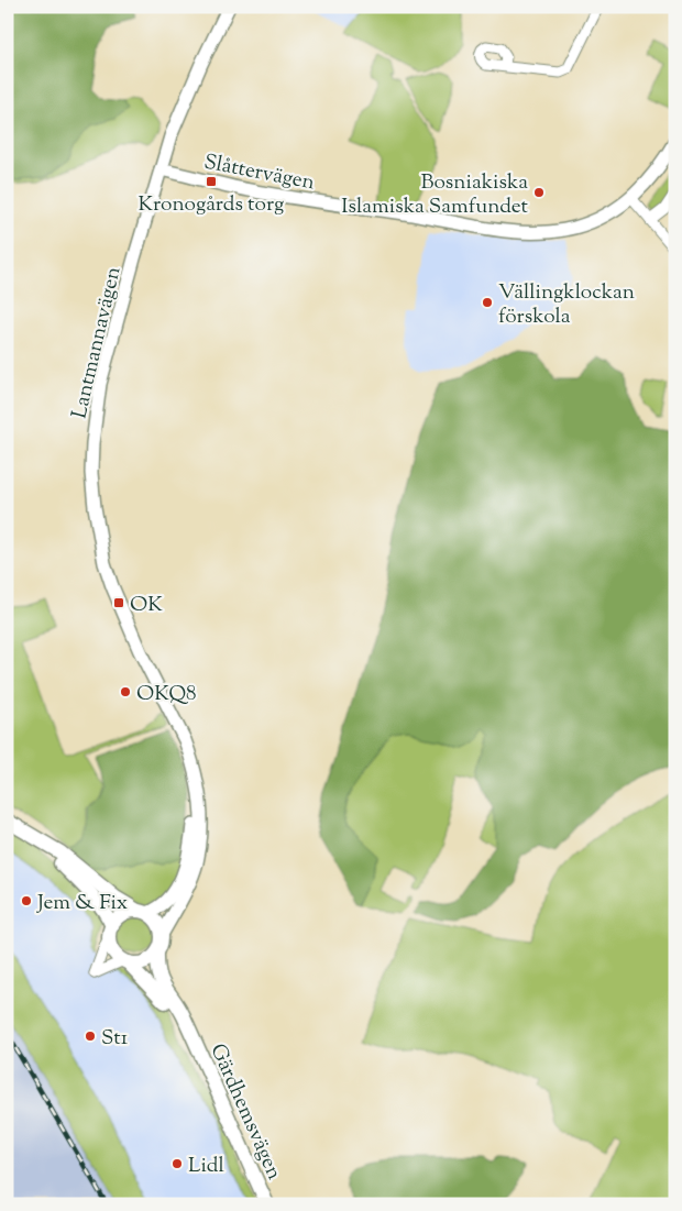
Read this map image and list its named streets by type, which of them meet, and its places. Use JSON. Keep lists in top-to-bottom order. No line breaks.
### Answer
{"streets":{"main road":["Gärdhemsvägen"],"street":["Slåttervägen","Lantmannavägen"]},"crossings":[["Slåttervägen","Lantmannavägen"],["Lantmannavägen","Gärdhemsvägen"]],"places":{"transit":["Kronogårds torg","OK"],"other":["Bosniakiska Islamiska Samfundet","Vällingklockan förskola","OKQ8","Jem & Fix","St1","Lidl"]}}
